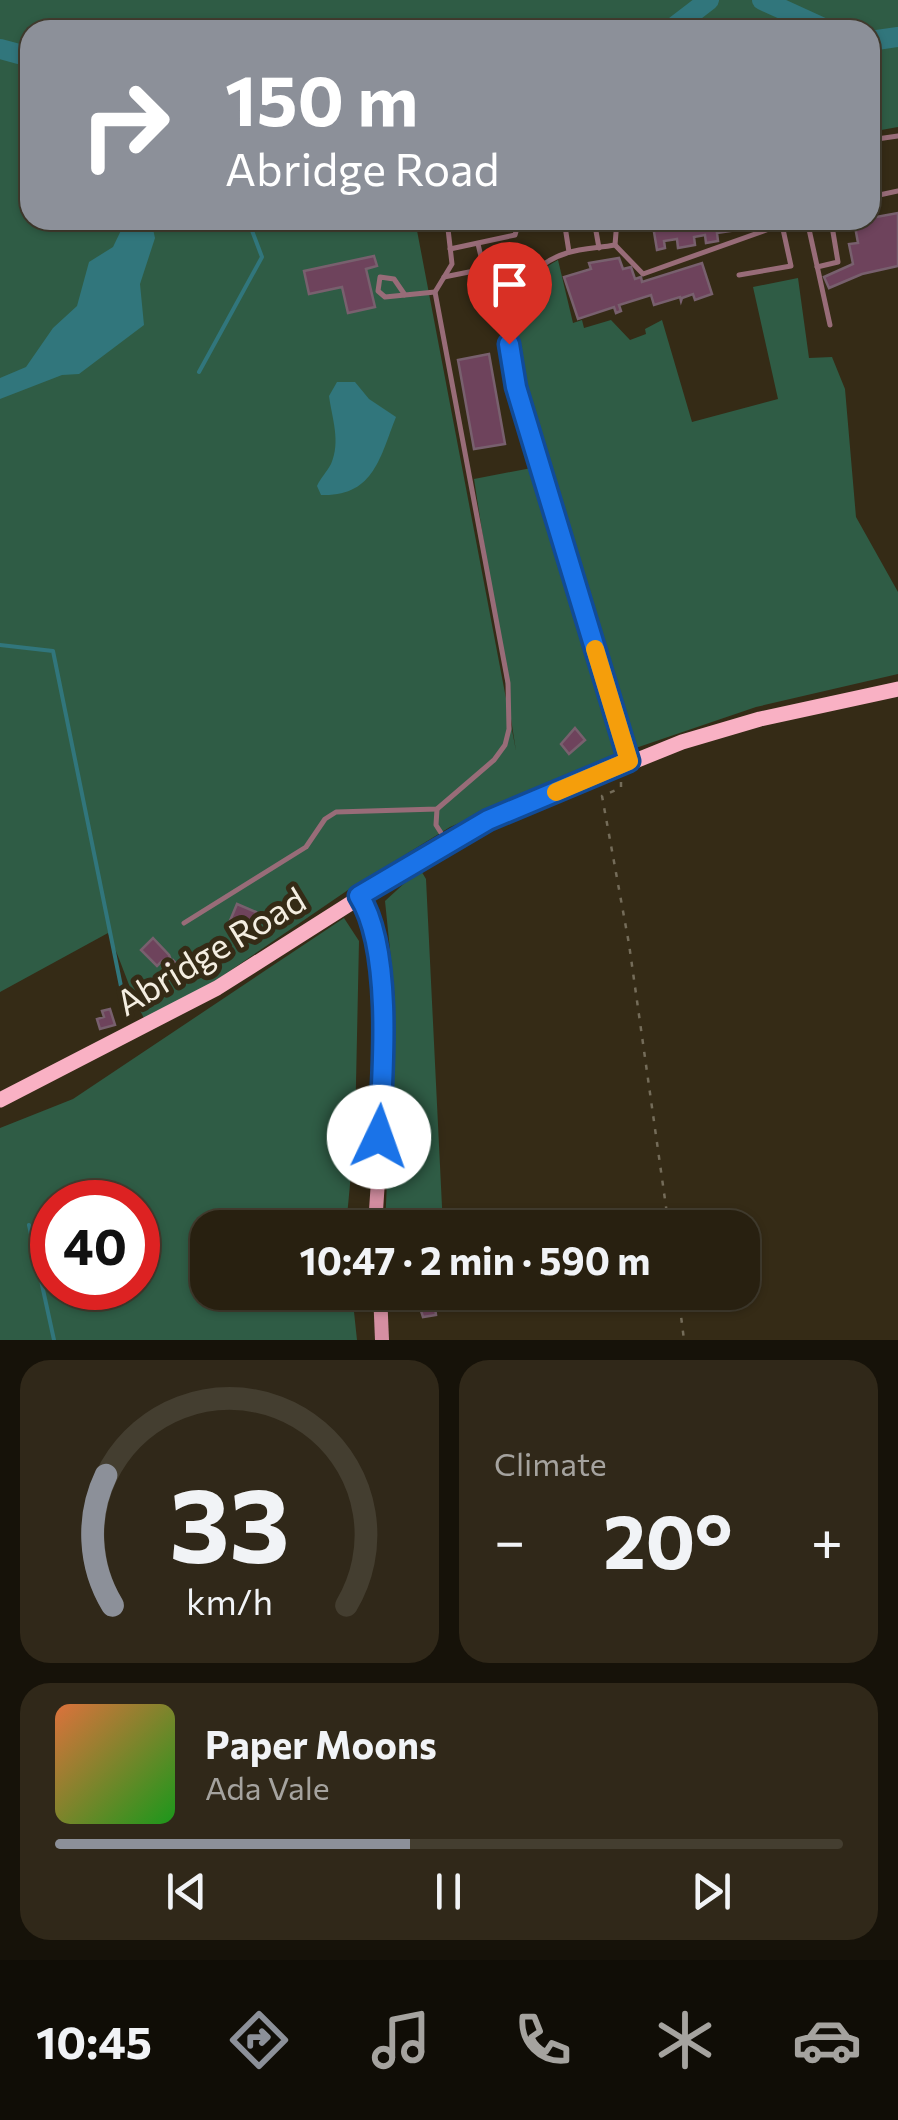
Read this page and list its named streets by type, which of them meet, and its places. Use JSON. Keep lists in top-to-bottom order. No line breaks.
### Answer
{"streets":{"main road":["Abridge Road"]},"page":{"turn":["150 m","Abridge Road"],"limit":"40","trip":"10:47 · 2 min · 590 m","tile":"Climate","heat":["−","20°","+"],"song":["Paper Moons","Ada Vale"],"tabs":"10:45","gauge":["33","km/h"]}}
